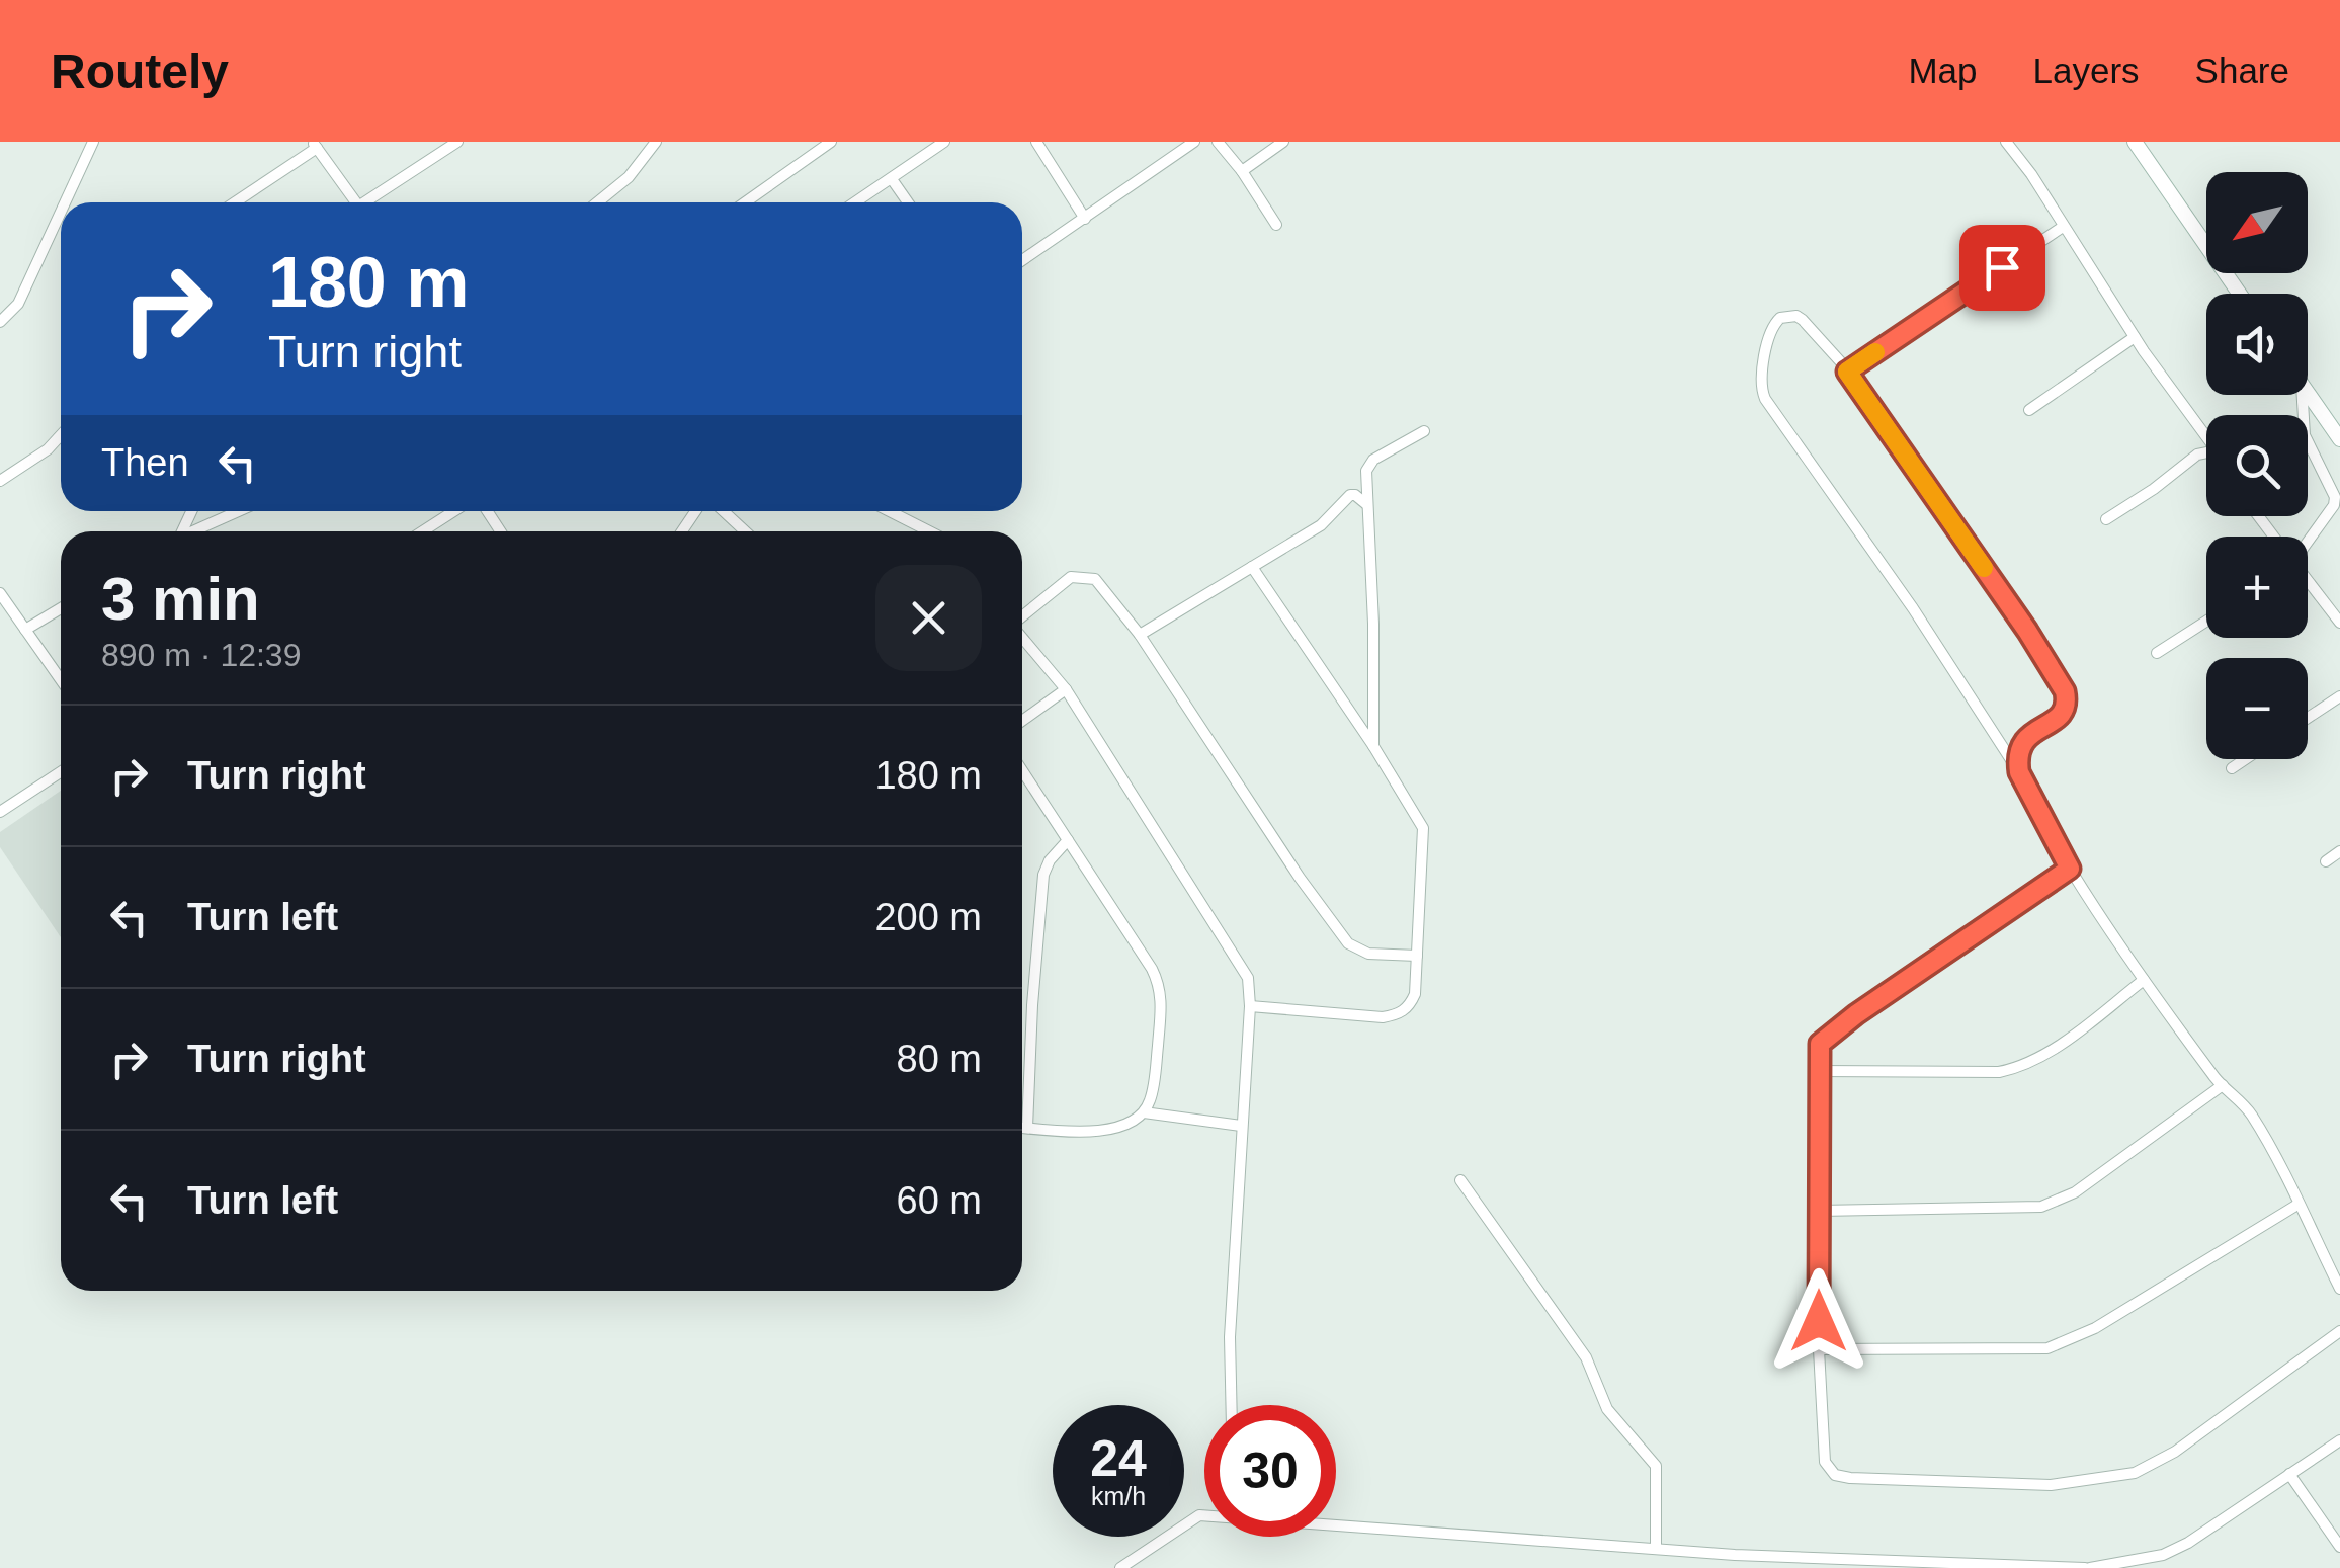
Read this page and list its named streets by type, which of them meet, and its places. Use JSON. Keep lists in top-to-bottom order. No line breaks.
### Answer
{"north":"bottom left","page":{"header":"Routely","nav":["Map","Layers","Share"],"map_buttons":["+","−"],"turn":["180 m","Turn right"],"then":"Then","heading":["3 min","890 m · 12:39"],"list":[{"name":"Turn right","value":"180 m"},{"name":"Turn left","value":"200 m"},{"name":"Turn right","value":"80 m"},{"name":"Turn left","value":"60 m"}],"speed":"24 km/h","limit":"30"}}
